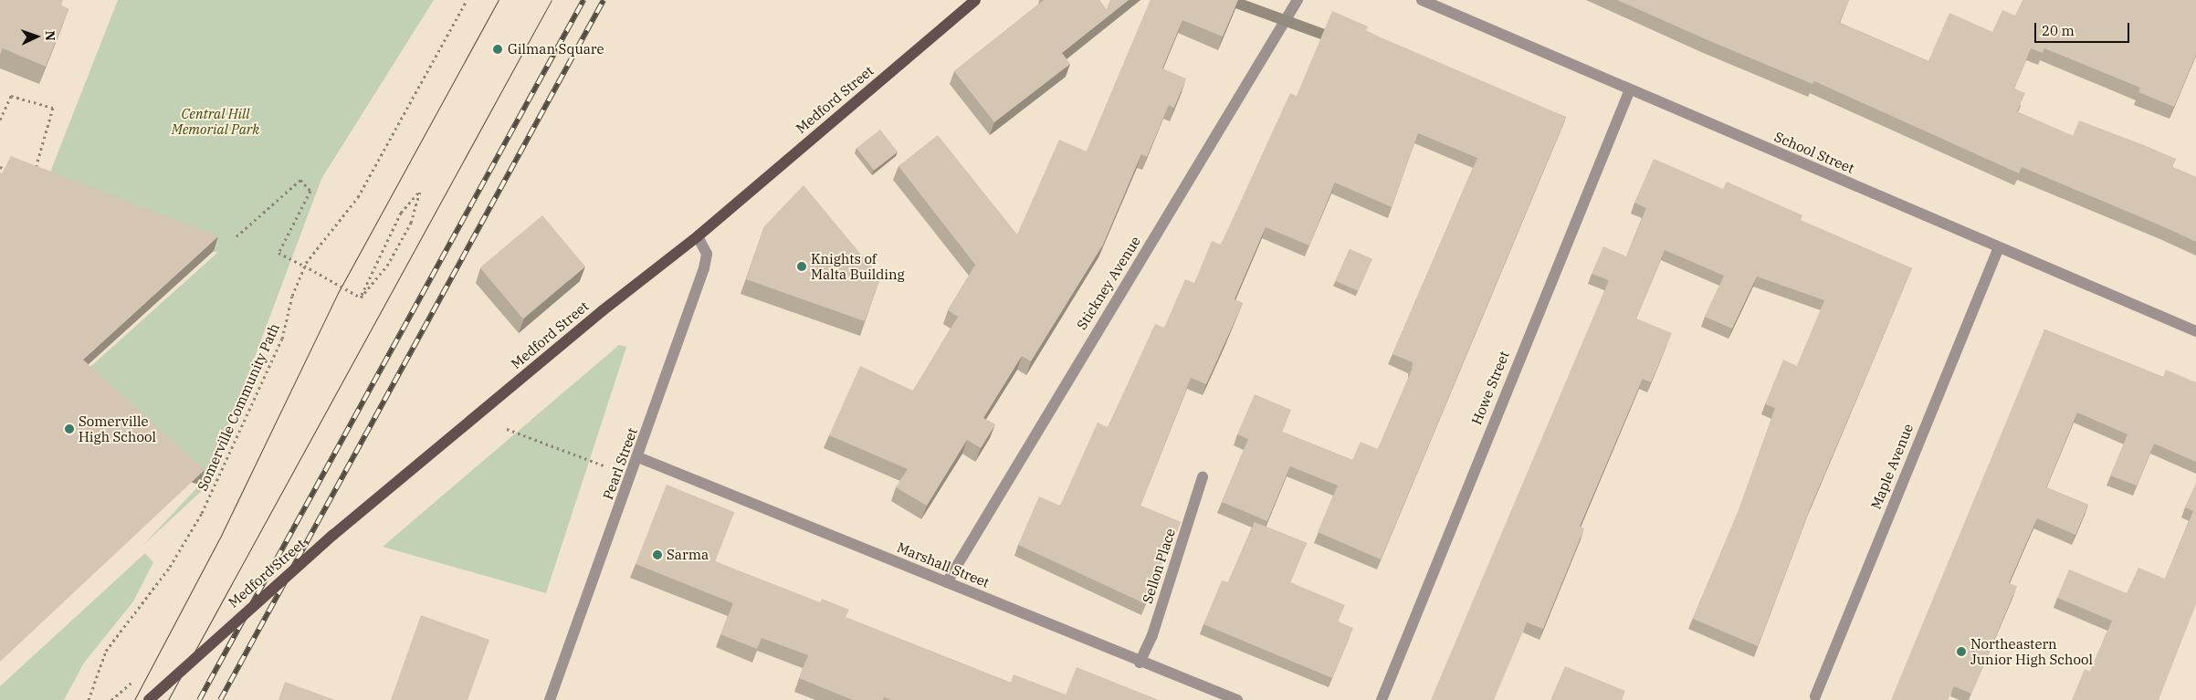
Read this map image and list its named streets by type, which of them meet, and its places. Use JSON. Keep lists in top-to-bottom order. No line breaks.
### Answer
{"streets":{"main road":["Medford Street"],"street":["School Street","Stickney Avenue","Howe Street","Pearl Street","Maple Avenue","Marshall Street","Sellon Place"],"path":["Somerville Community Path"]},"crossings":[["Medford Street","Pearl Street"],["School Street","Howe Street"],["School Street","Maple Avenue"],["Stickney Avenue","Marshall Street"],["Pearl Street","Marshall Street"],["Marshall Street","Sellon Place"]],"parks":["Central Hill Memorial Park"],"places":["Gilman Square","Knights of Malta Building","Somerville High School","Sarma","Northeastern Junior High School"],"scale_bar":"20 m","north":"right"}
